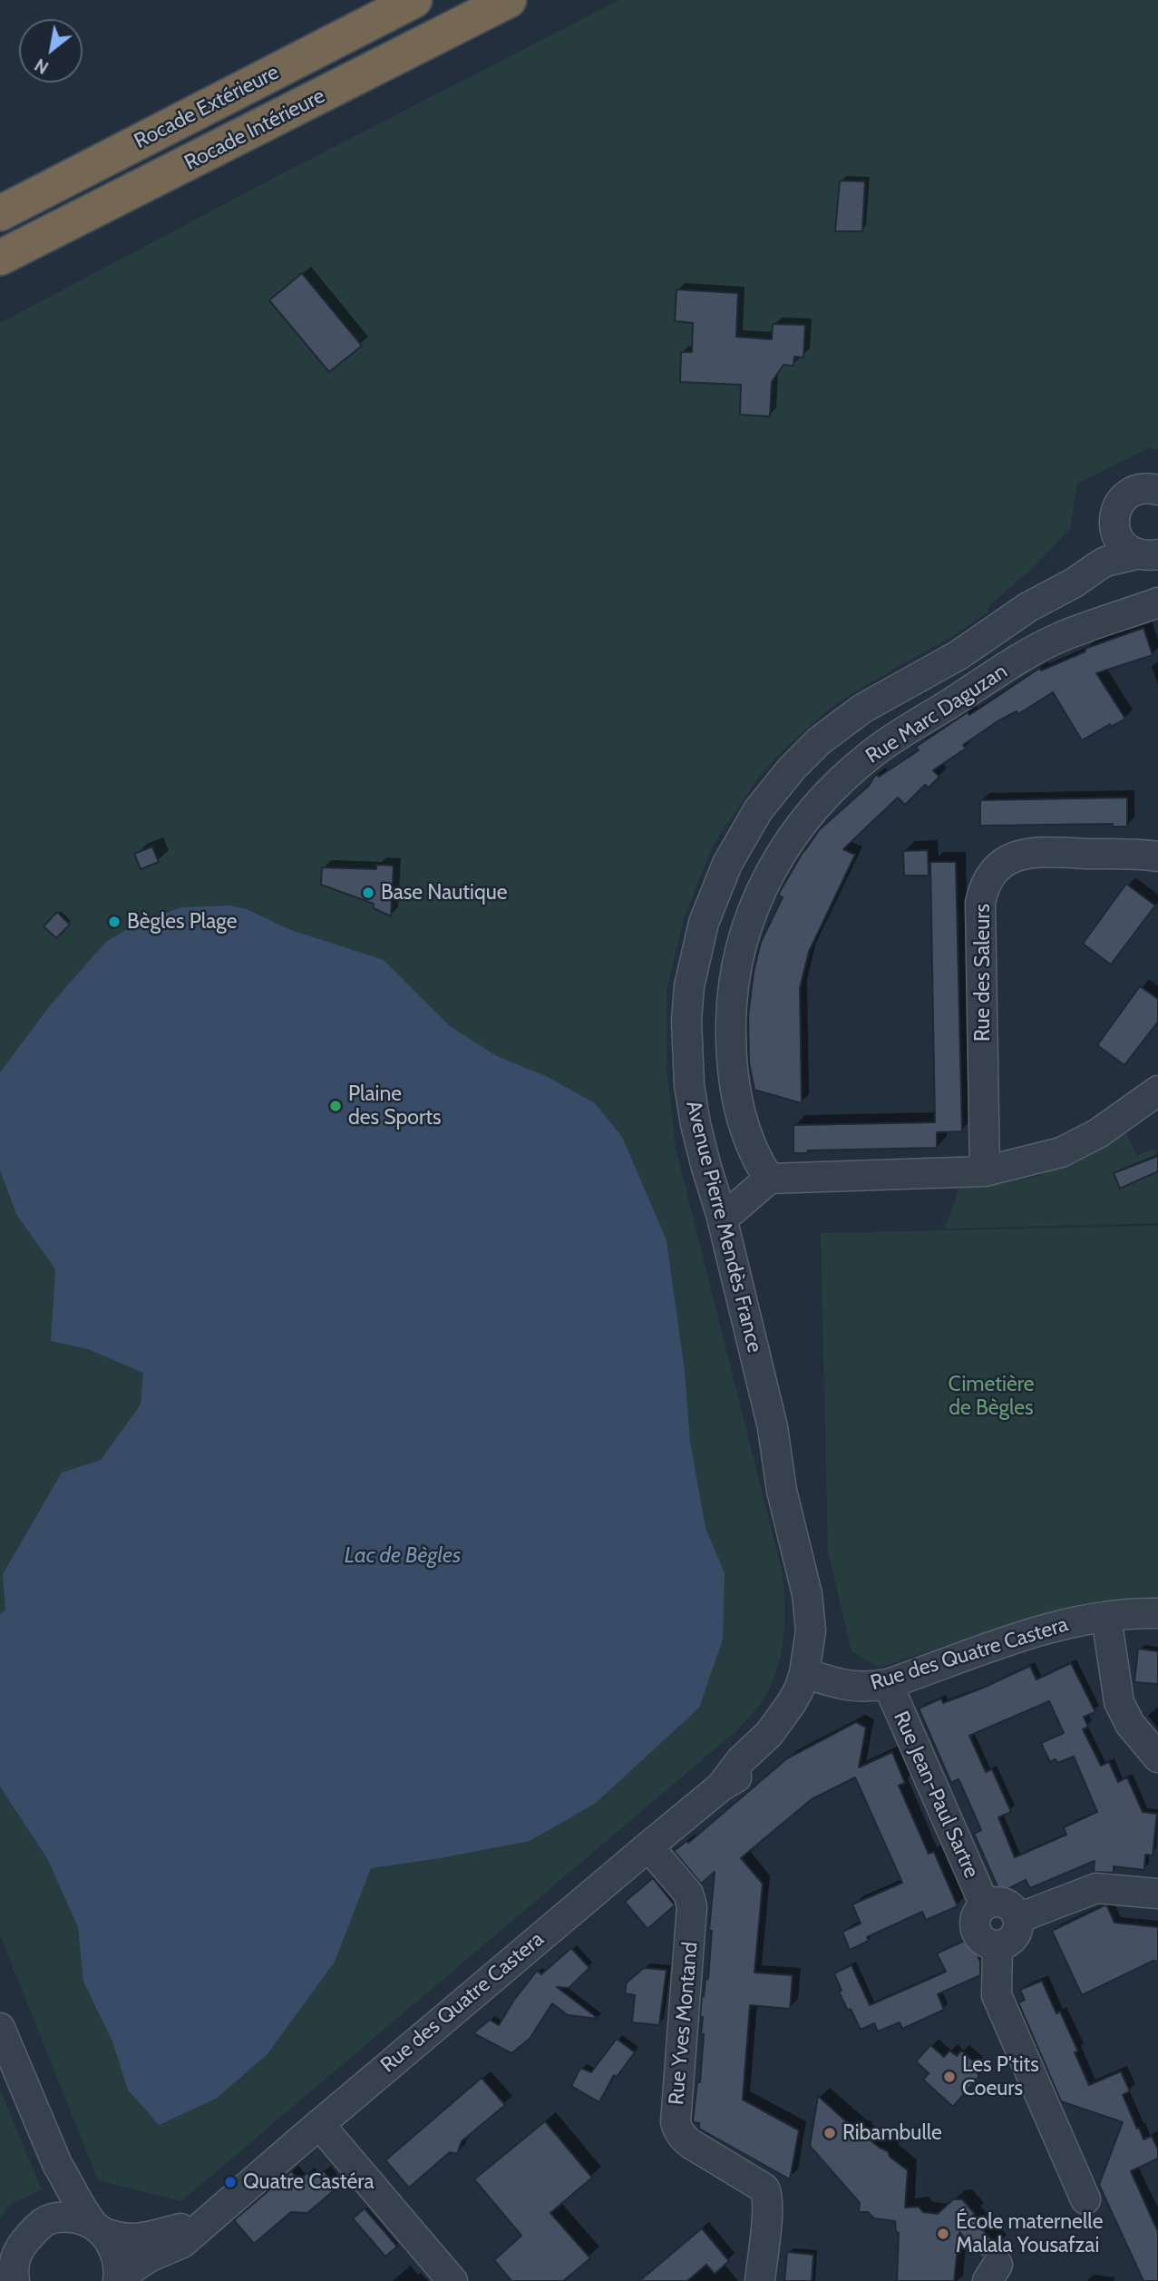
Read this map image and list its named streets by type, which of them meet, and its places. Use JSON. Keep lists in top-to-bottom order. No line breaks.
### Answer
{"streets":{"highway":["Rocade Extérieure","Rocade Intérieure"],"street":["Rue Marc Daguzan","Rue des Saleurs","Avenue Pierre Mendès France","Rue des Quatre Castera","Rue Jean-Paul Sartre","Rue Yves Montand"]},"crossings":[["Avenue Pierre Mendès France","Rue des Quatre Castera"],["Rue des Quatre Castera","Rue Jean-Paul Sartre"],["Rue des Quatre Castera","Rue Yves Montand"]],"water":["Lac de Bègles"],"parks":["Cimetière de Bègles"],"places":["Base Nautique","Bègles Plage","Plaine des Sports","Les P'tits Coeurs","Ribambulle","Quatre Castéra","École maternelle Malala Yousafzai"],"north":"bottom left"}
